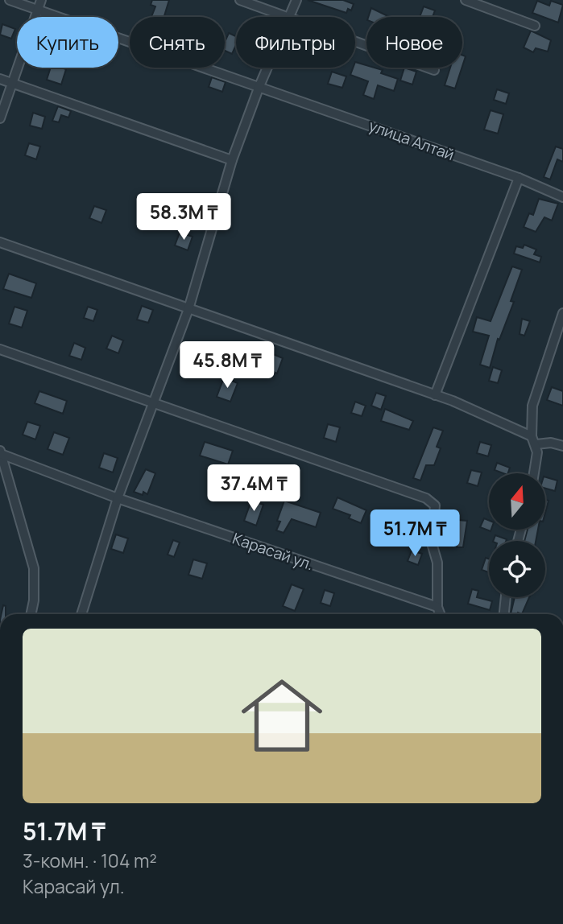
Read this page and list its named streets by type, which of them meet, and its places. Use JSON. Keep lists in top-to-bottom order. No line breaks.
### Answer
{"streets":{"street":["улица Алтай","Карасай ул."]},"north":"top","page":{"chip":["Купить","Снять","Фильтры","Новое"],"price":["58.3M ₸","45.8M ₸","37.4M ₸","51.7M ₸"],"list":[{"name":"51.7M ₸","note":"3-комн. · 104 m² · Карасай ул."}]}}
